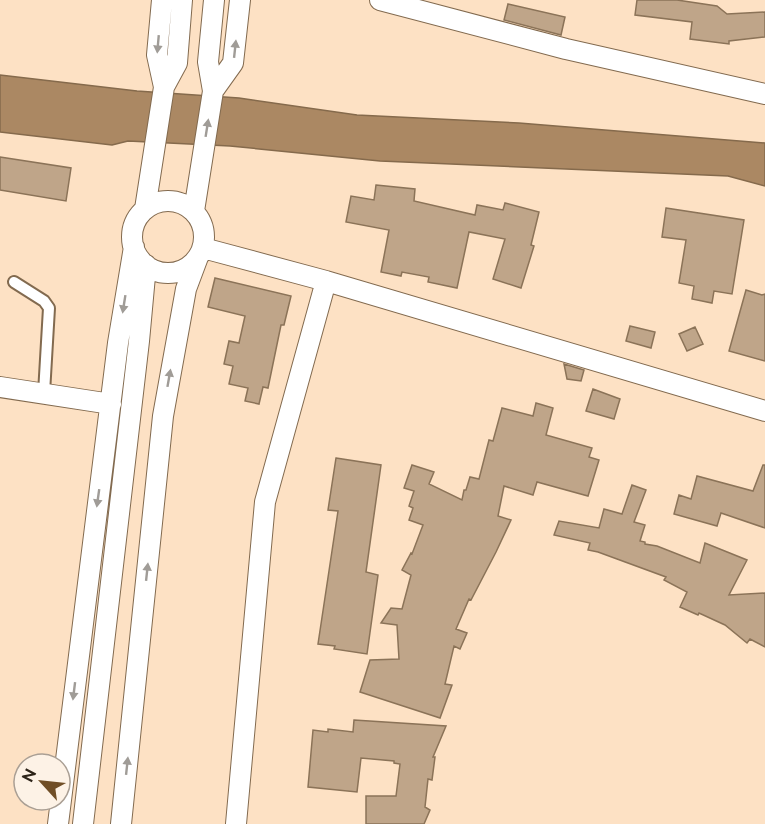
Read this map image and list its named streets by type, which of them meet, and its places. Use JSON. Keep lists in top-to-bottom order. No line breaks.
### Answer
{"north":"top left"}
